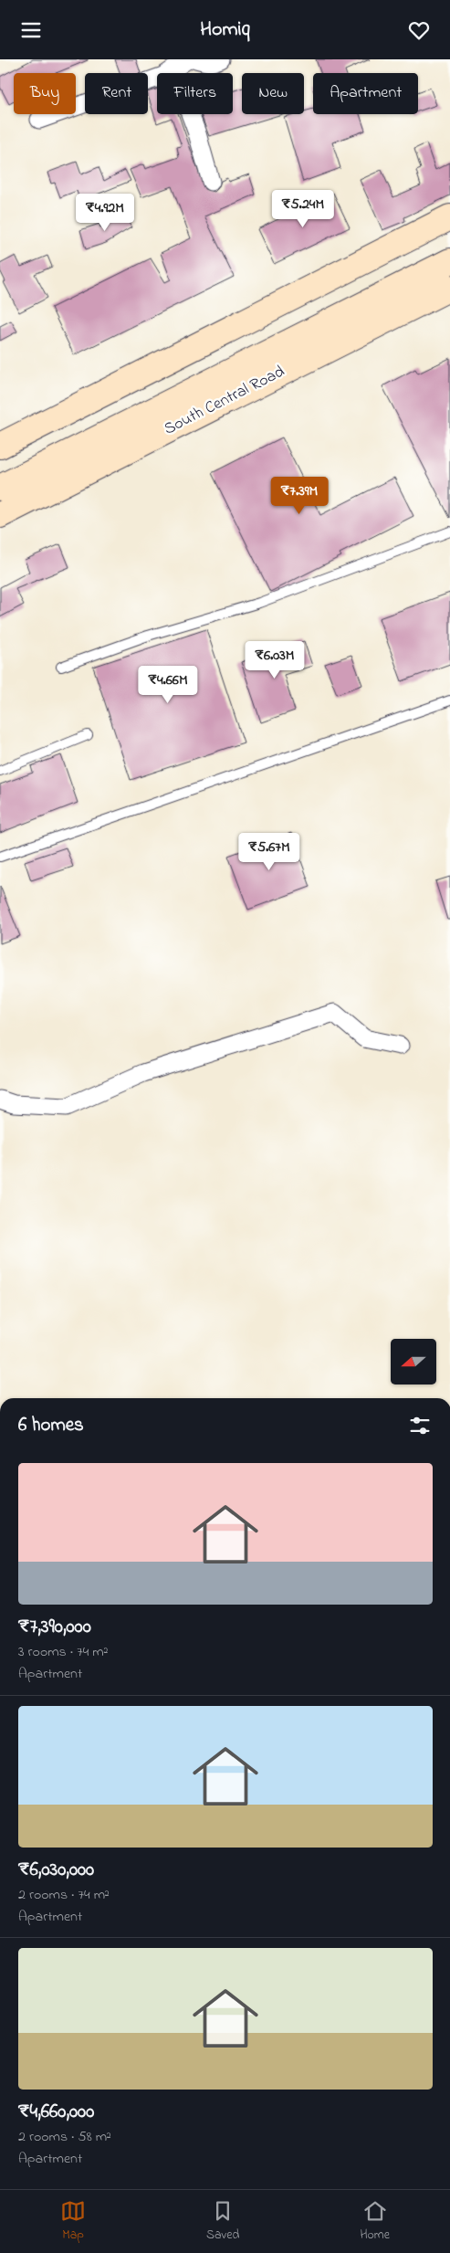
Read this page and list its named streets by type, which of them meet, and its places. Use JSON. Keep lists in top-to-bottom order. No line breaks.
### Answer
{"streets":{"main road":["South Central Road"]},"north":"left","page":{"header":"Homiq","chip":["Buy","Rent","Filters","New","Apartment"],"price":["₹5.24M","₹4.92M","₹7.39M","₹6.03M","₹4.66M","₹5.67M"],"heading":"6 homes","list":[{"name":"₹7,390,000","note":"3 rooms · 74 m² · Apartment"},{"name":"₹6,030,000","note":"2 rooms · 74 m² · Apartment"},{"name":"₹4,660,000","note":"2 rooms · 58 m² · Apartment"}],"tabs":["Map","Saved","Home"]}}
